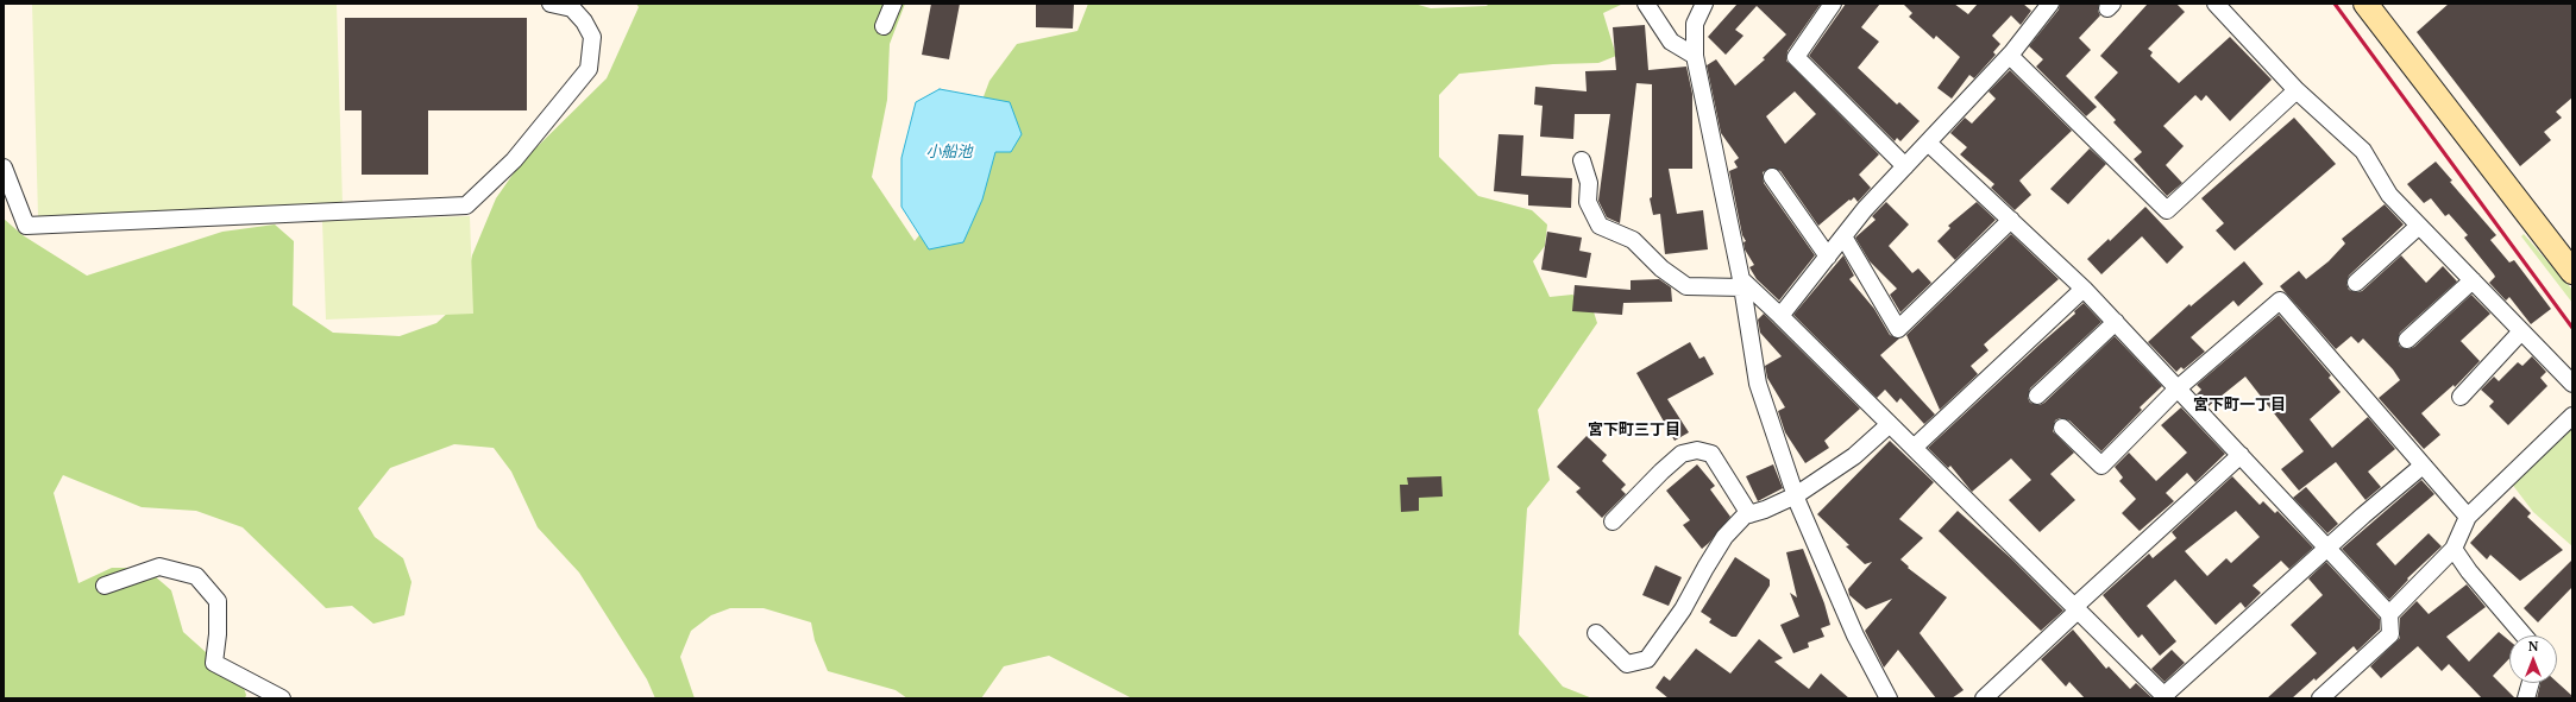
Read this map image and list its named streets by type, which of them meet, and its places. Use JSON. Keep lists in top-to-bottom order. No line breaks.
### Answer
{"districts":["宮下町一丁目","宮下町三丁目"],"water":["小船池"],"north":"top"}
